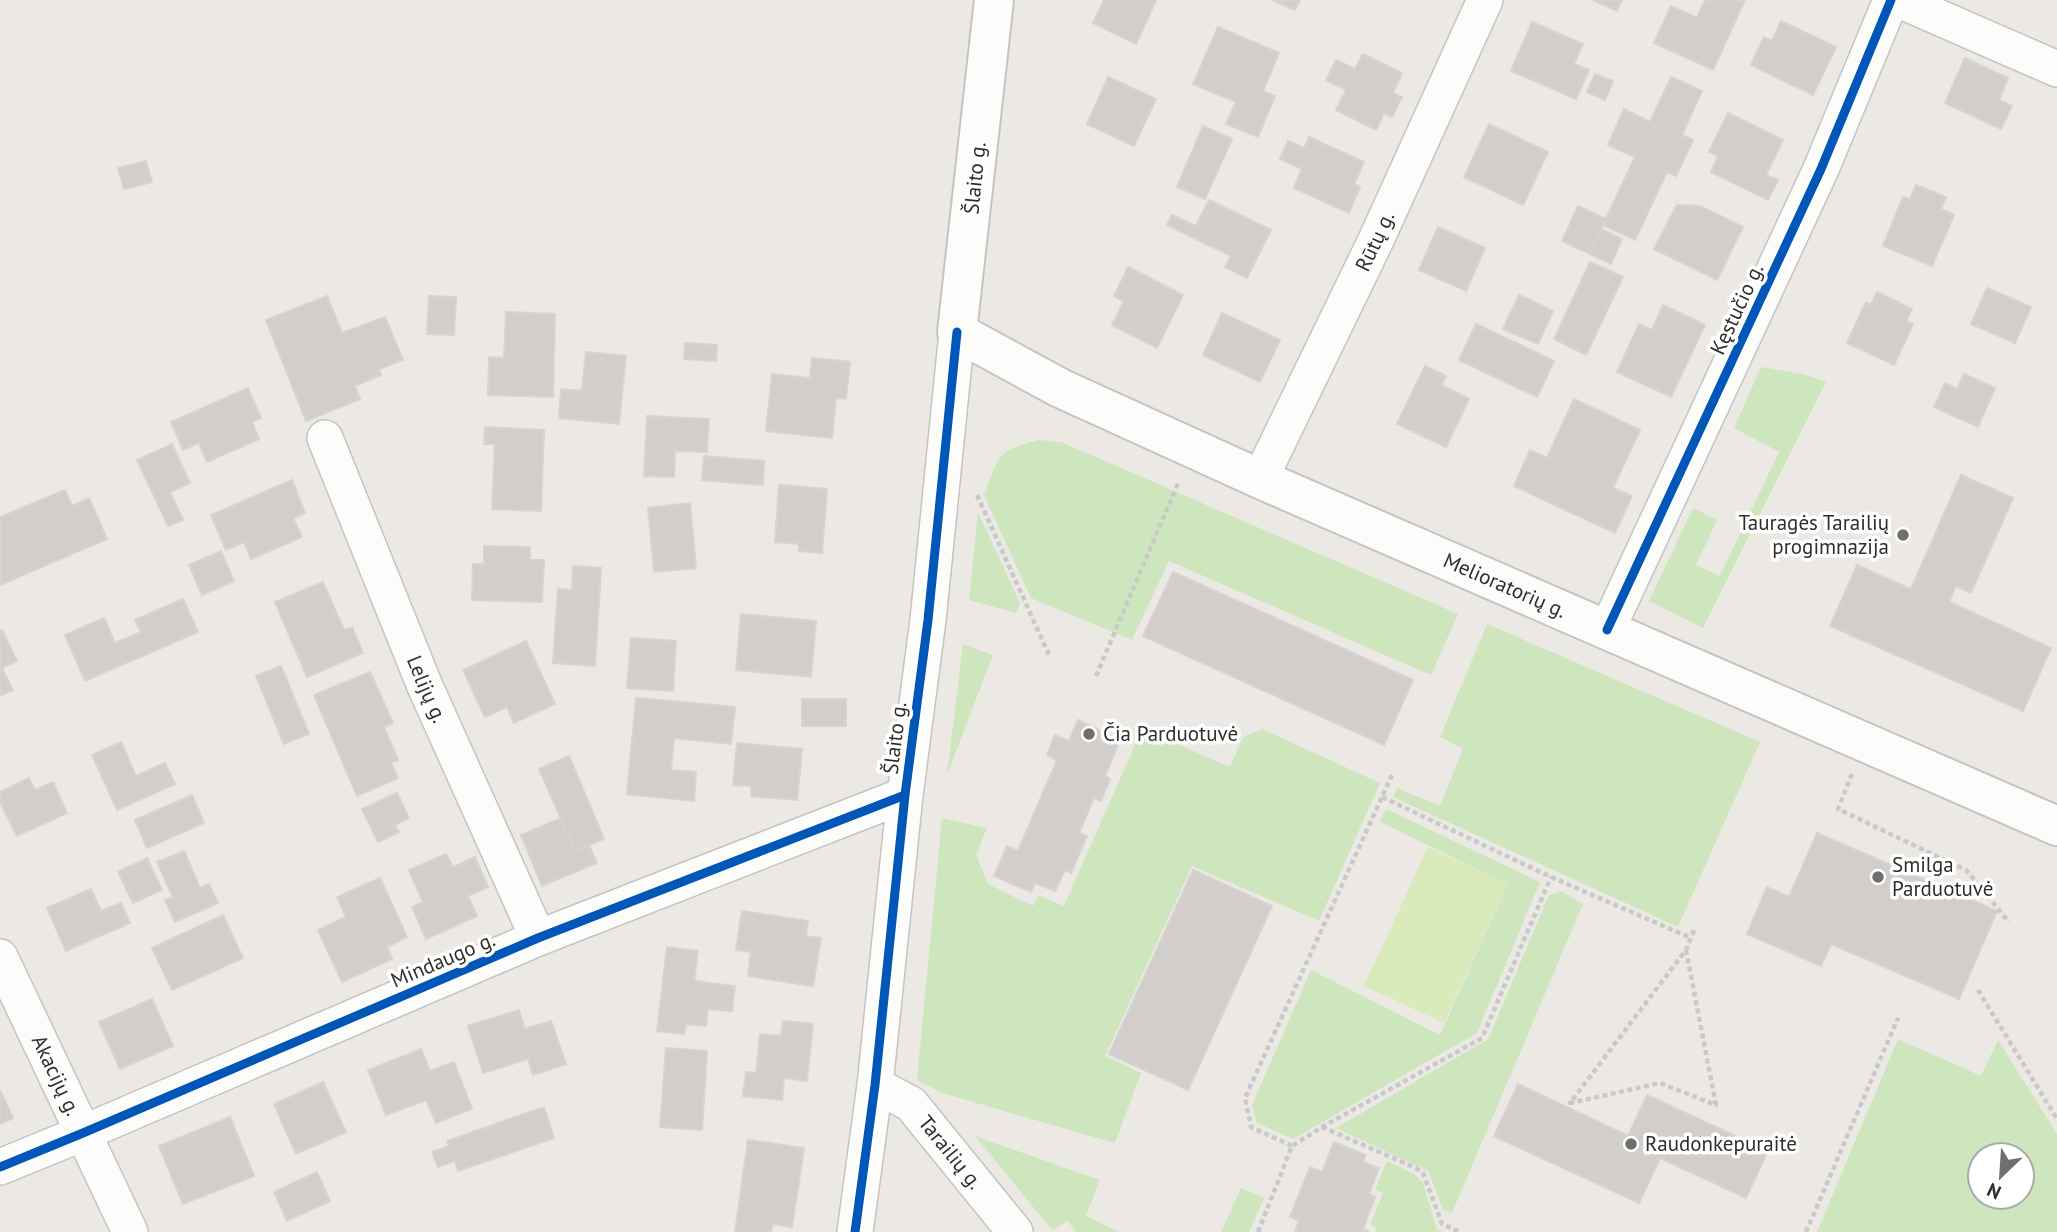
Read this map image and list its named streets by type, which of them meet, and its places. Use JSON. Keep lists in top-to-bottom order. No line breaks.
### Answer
{"streets":{"main road":["Šlaito g.","Melioratorių g."],"street":["Rūtų g.","Kęstučio g.","Lelijų g.","Mindaugo g.","Akacijų g.","Tarailių g."]},"crossings":[["Šlaito g.","Melioratorių g."],["Šlaito g.","Mindaugo g."],["Šlaito g.","Tarailių g."],["Rūtų g.","Melioratorių g."],["Kęstučio g.","Melioratorių g."],["Lelijų g.","Mindaugo g."],["Mindaugo g.","Akacijų g."]],"places":["Tauragės Tarailių progimnazija","Čia Parduotuvė","Smilga Parduotuvė","Raudonkepuraitė"],"north":"bottom left"}
